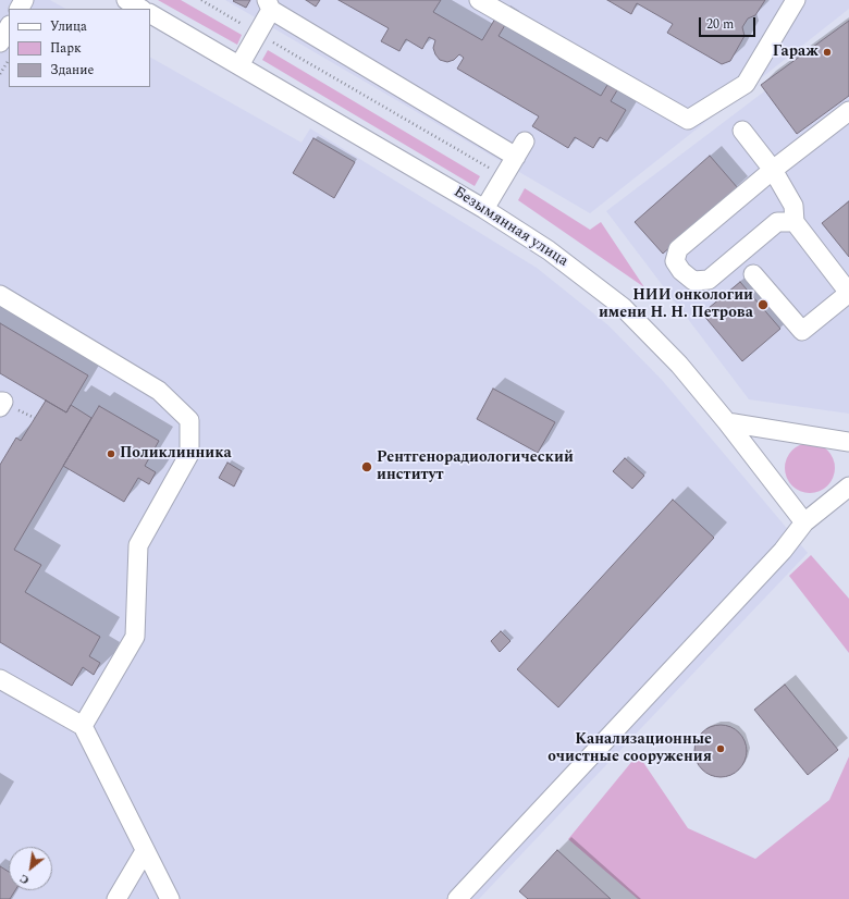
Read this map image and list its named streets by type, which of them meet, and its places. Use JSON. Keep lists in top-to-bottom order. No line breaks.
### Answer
{"streets":{"street":["Безымянная улица"]},"places":["Гараж","НИИ онкологии имени Н. Н. Петрова","Поликлинника","Рентгенорадиологический институт","Канализационные очистные сооружения"],"legend":["Улица","Парк","Здание"],"scale_bar":"20 m","north":"bottom left"}
